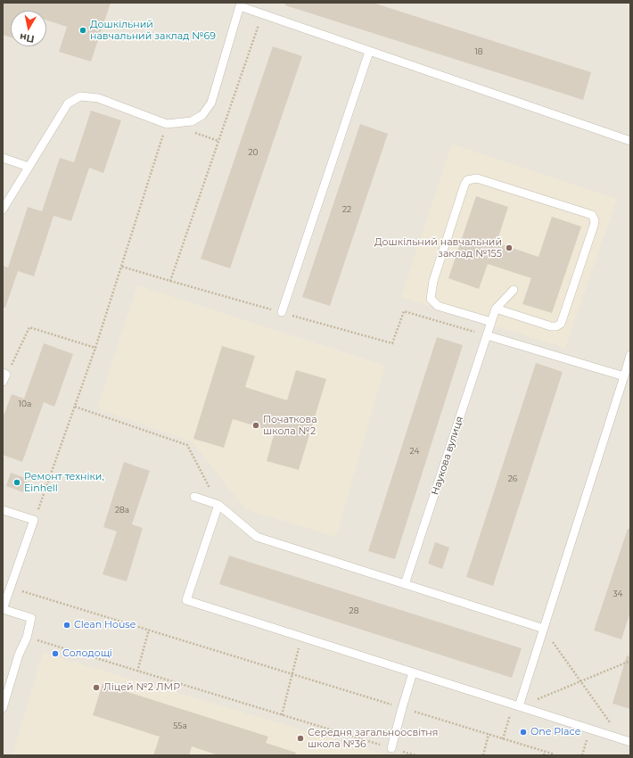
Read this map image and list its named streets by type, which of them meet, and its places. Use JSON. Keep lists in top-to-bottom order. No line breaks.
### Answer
{"streets":{"lane":["Наукова вулиця"]},"places":["Дошкільний навчальний заклад №69","Дошкільний навчальний заклад №155","Початкова школа №2","Ремонт техніки, Einhell","Clean House","Солодощі","Ліцей №2 ЛМР","One Place","Середня загальноосвітня школа №36"],"house_numbers":["18","20","22","10а","24","26","28а","34","28","55а"],"north":"bottom"}
